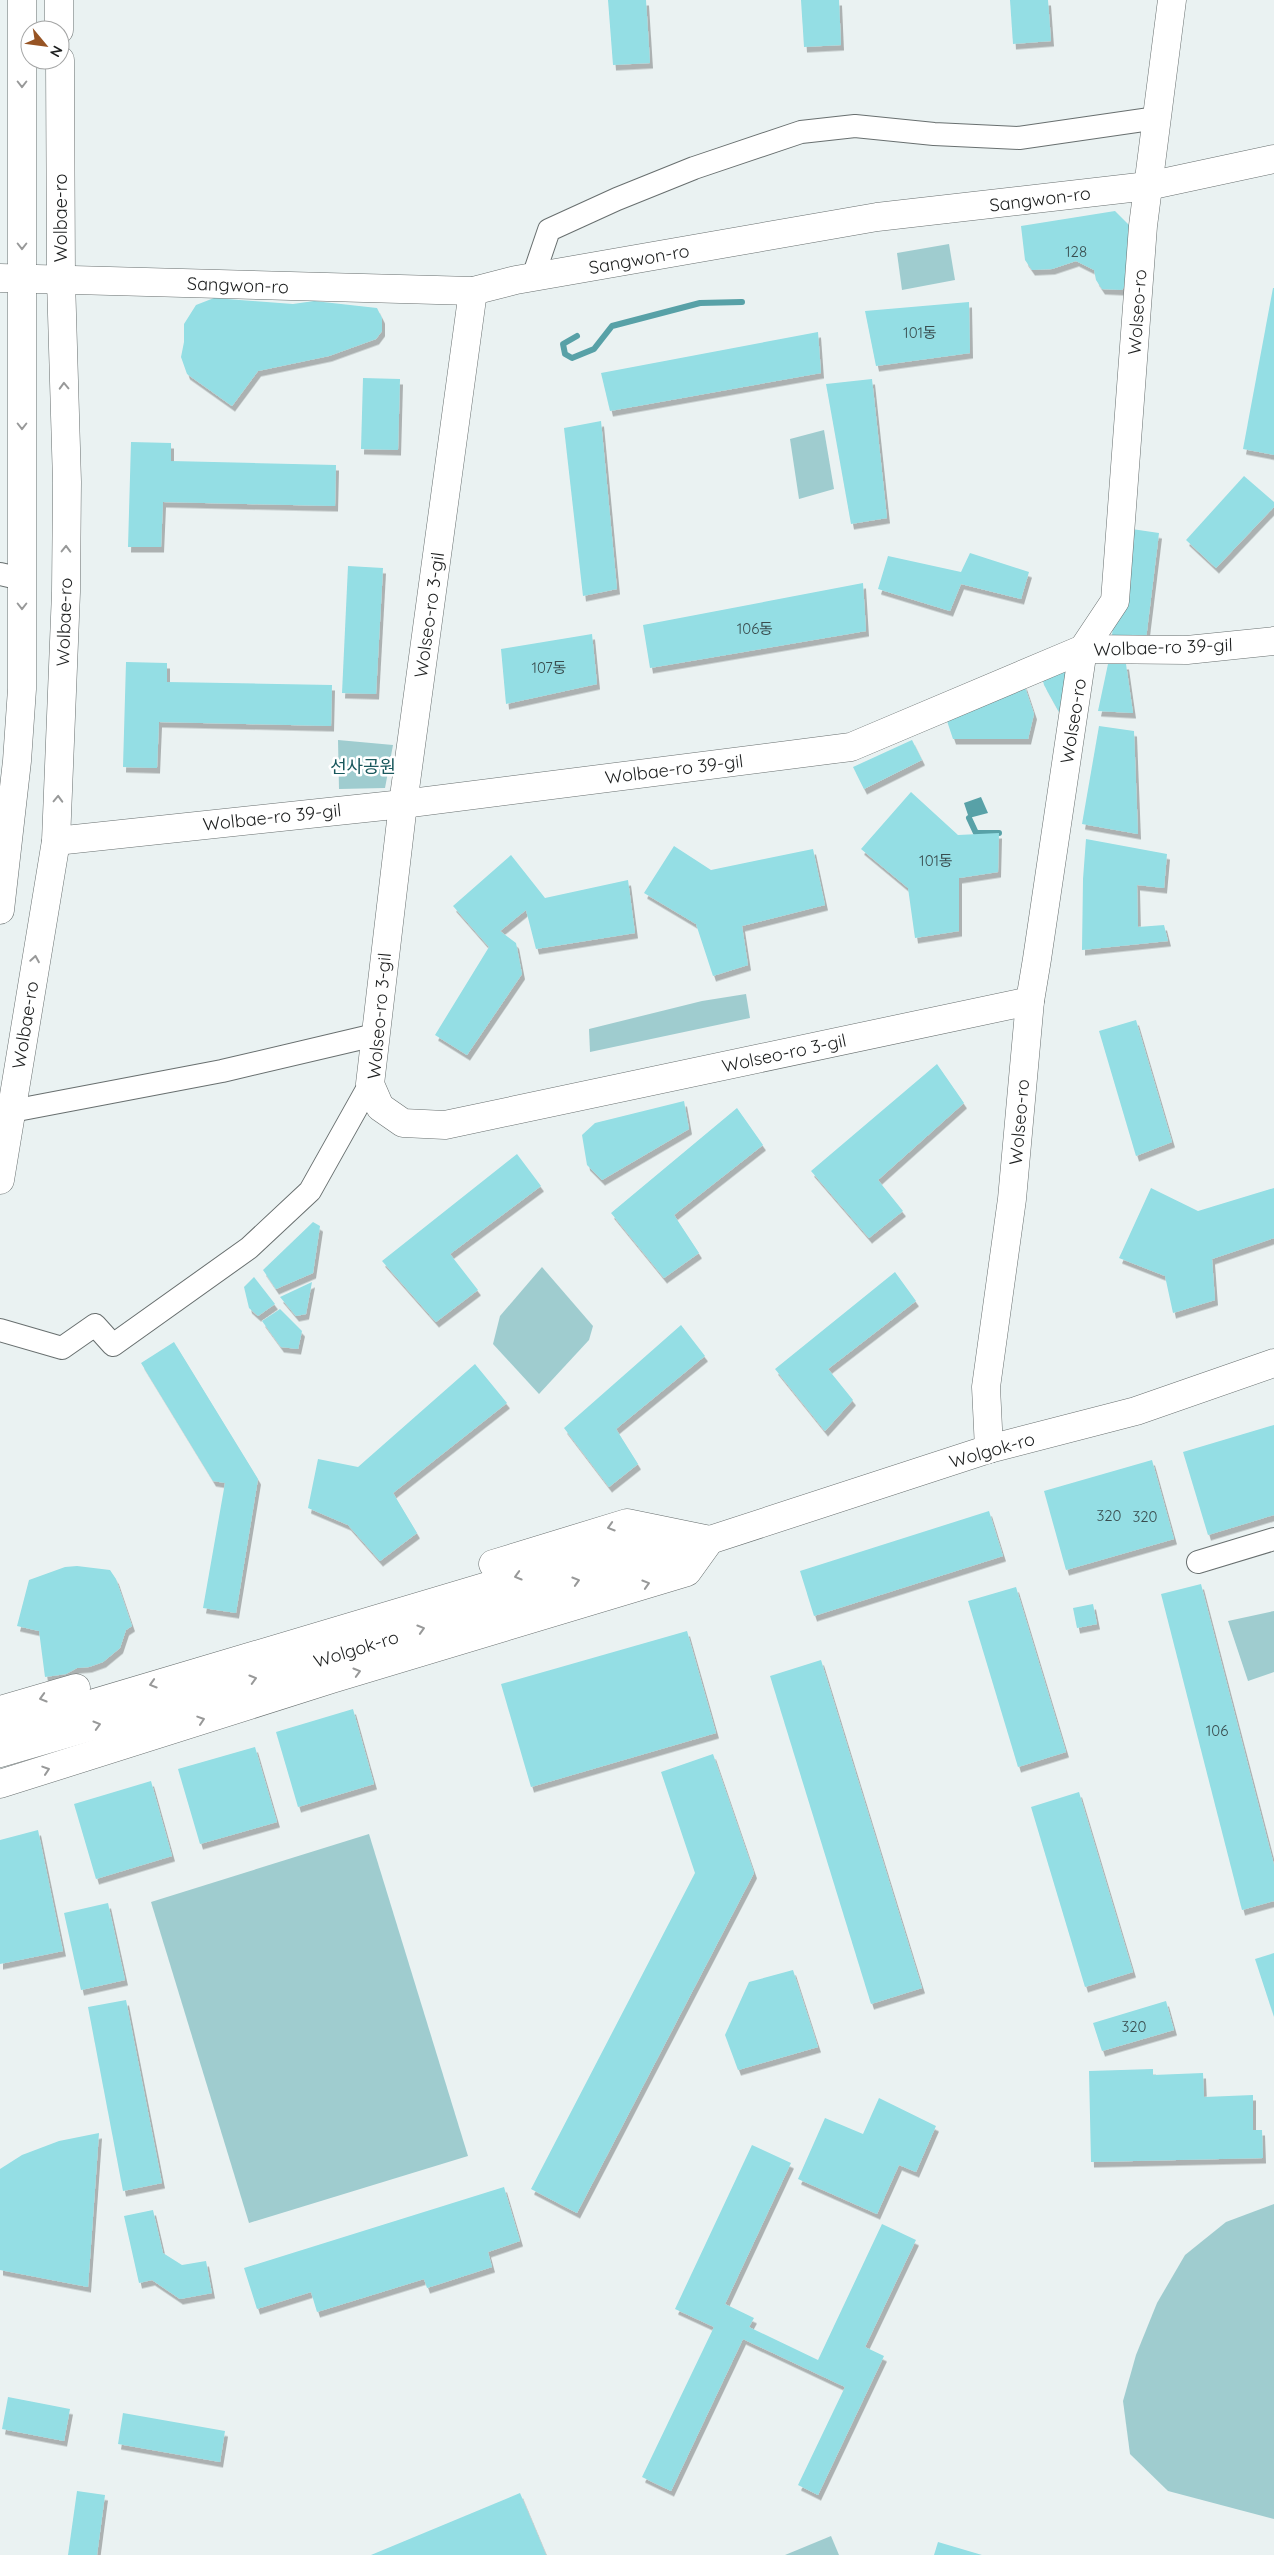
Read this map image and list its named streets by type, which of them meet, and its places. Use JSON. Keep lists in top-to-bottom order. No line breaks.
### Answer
{"streets":{"street":["Sangwon-ro","Wolbae-ro","Wolseo-ro","Wolseo-ro 3-gil","Wolbae-ro 39-gil","Wolgok-ro"]},"crossings":[["Sangwon-ro","Wolbae-ro"],["Sangwon-ro","Wolseo-ro"],["Sangwon-ro","Wolseo-ro 3-gil"],["Wolbae-ro","Wolbae-ro 39-gil"],["Wolseo-ro","Wolseo-ro 3-gil"],["Wolseo-ro","Wolbae-ro 39-gil"],["Wolseo-ro","Wolgok-ro"],["Wolseo-ro 3-gil","Wolbae-ro 39-gil"]],"parks":["선사공원"],"house_numbers":["128","101동","106동","107동","101동","320","320","106","320"],"north":"bottom right"}
